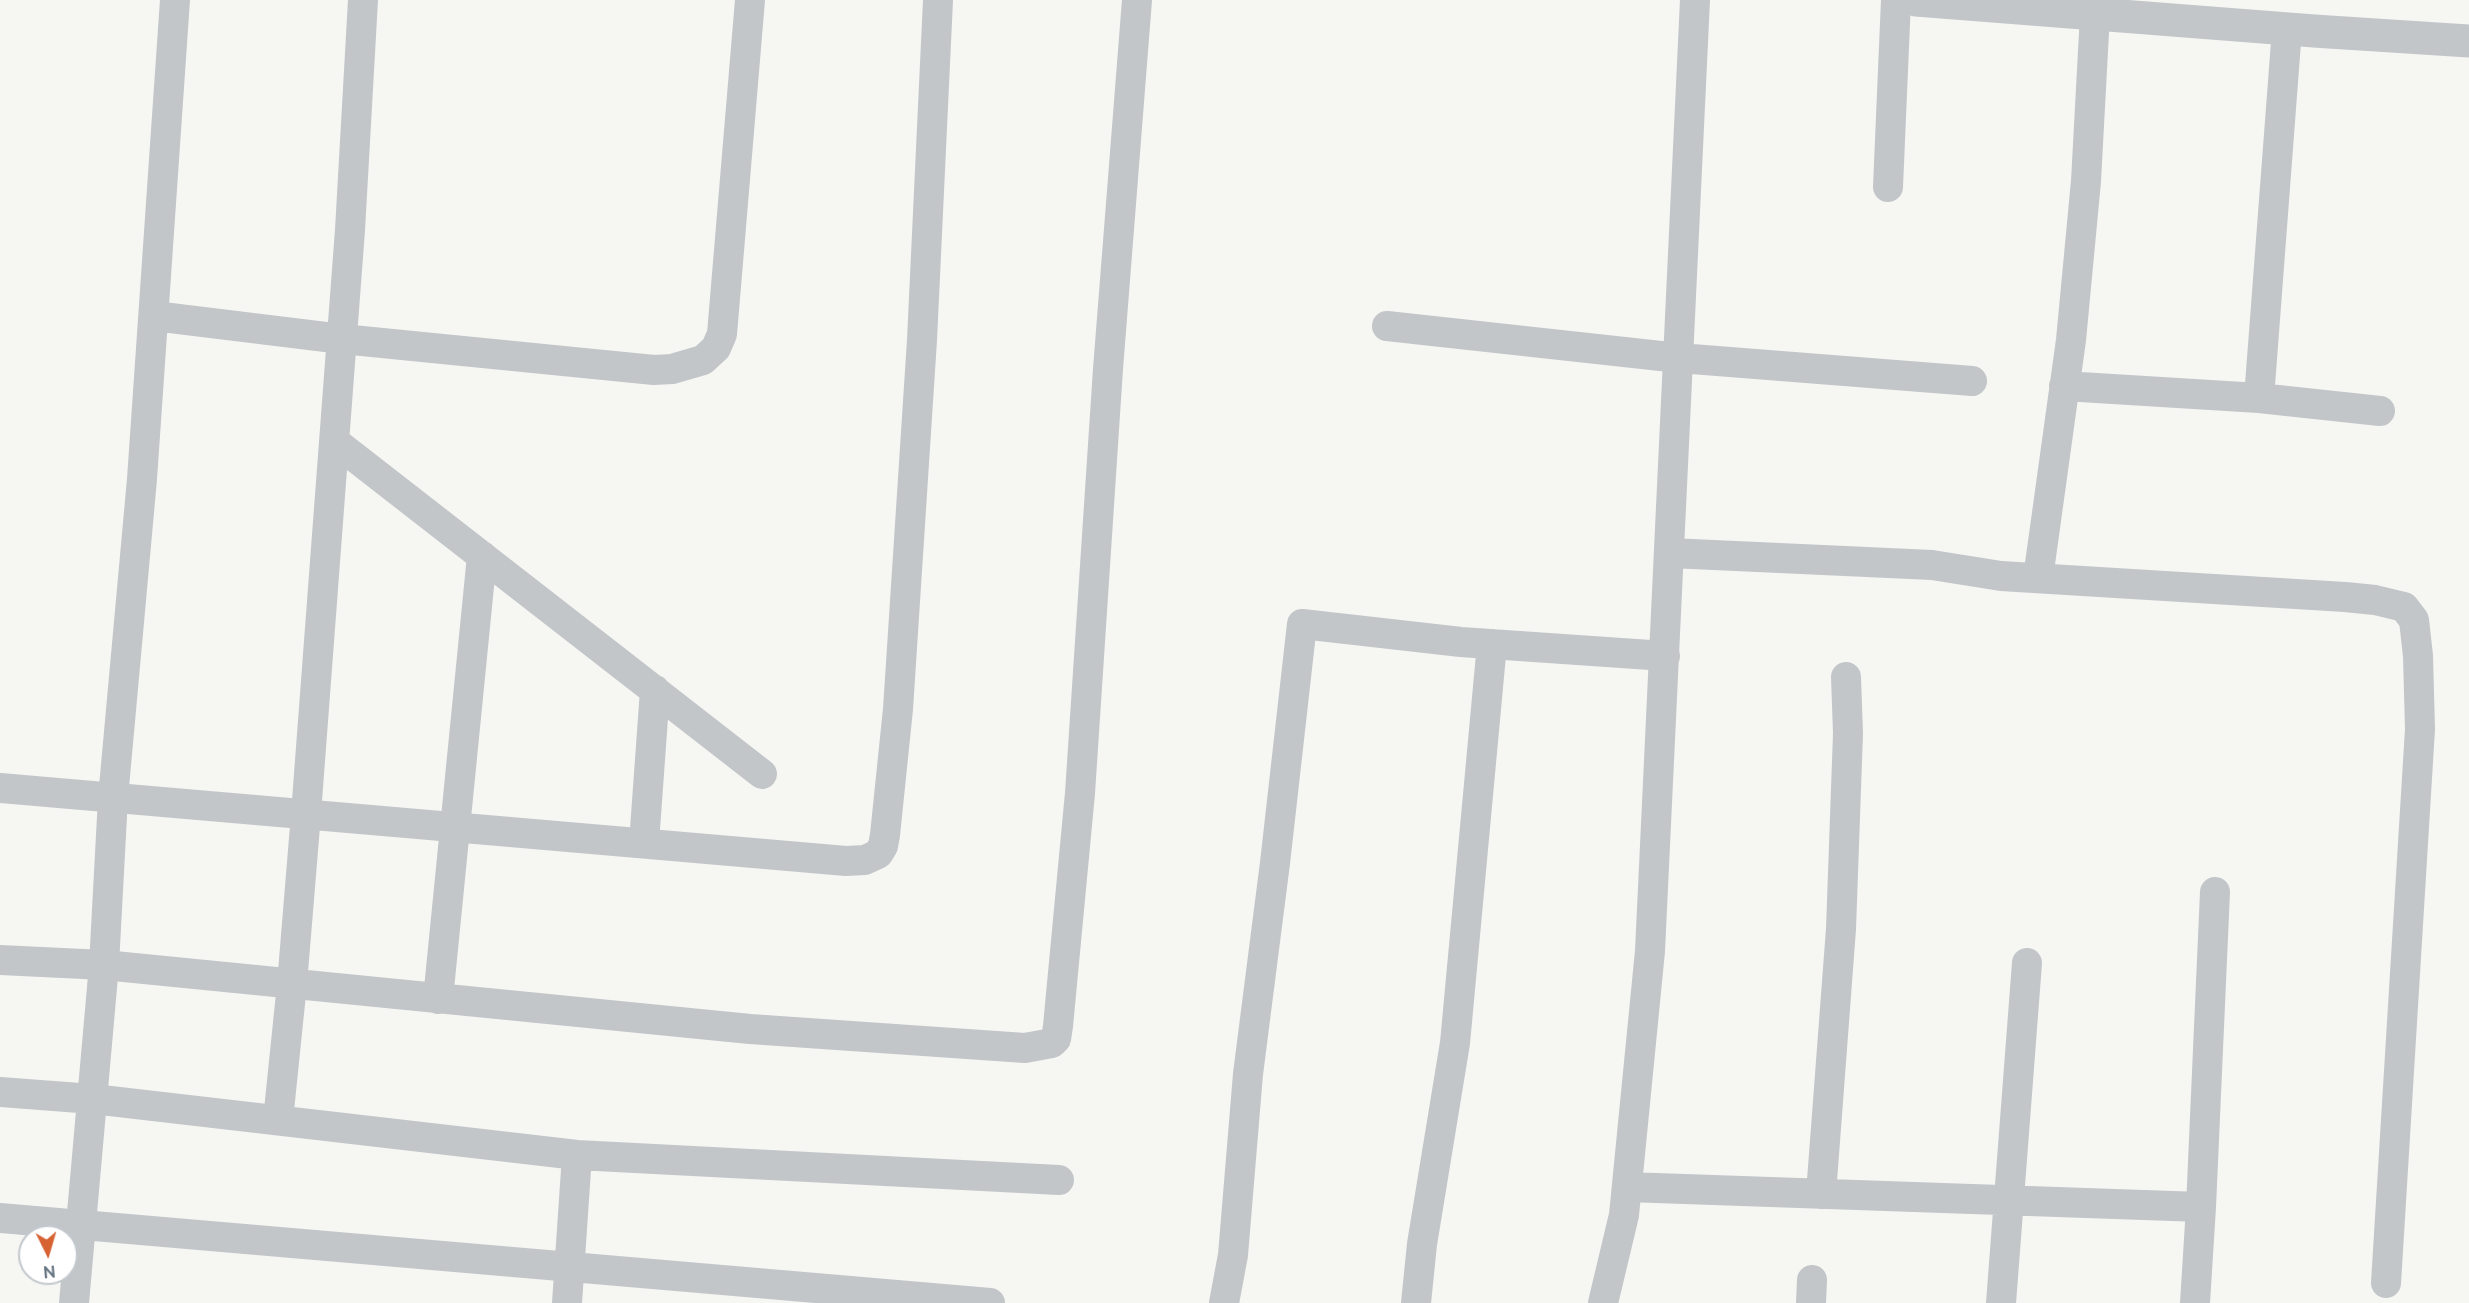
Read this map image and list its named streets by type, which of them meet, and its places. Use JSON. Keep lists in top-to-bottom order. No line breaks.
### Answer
{"north":"bottom"}
